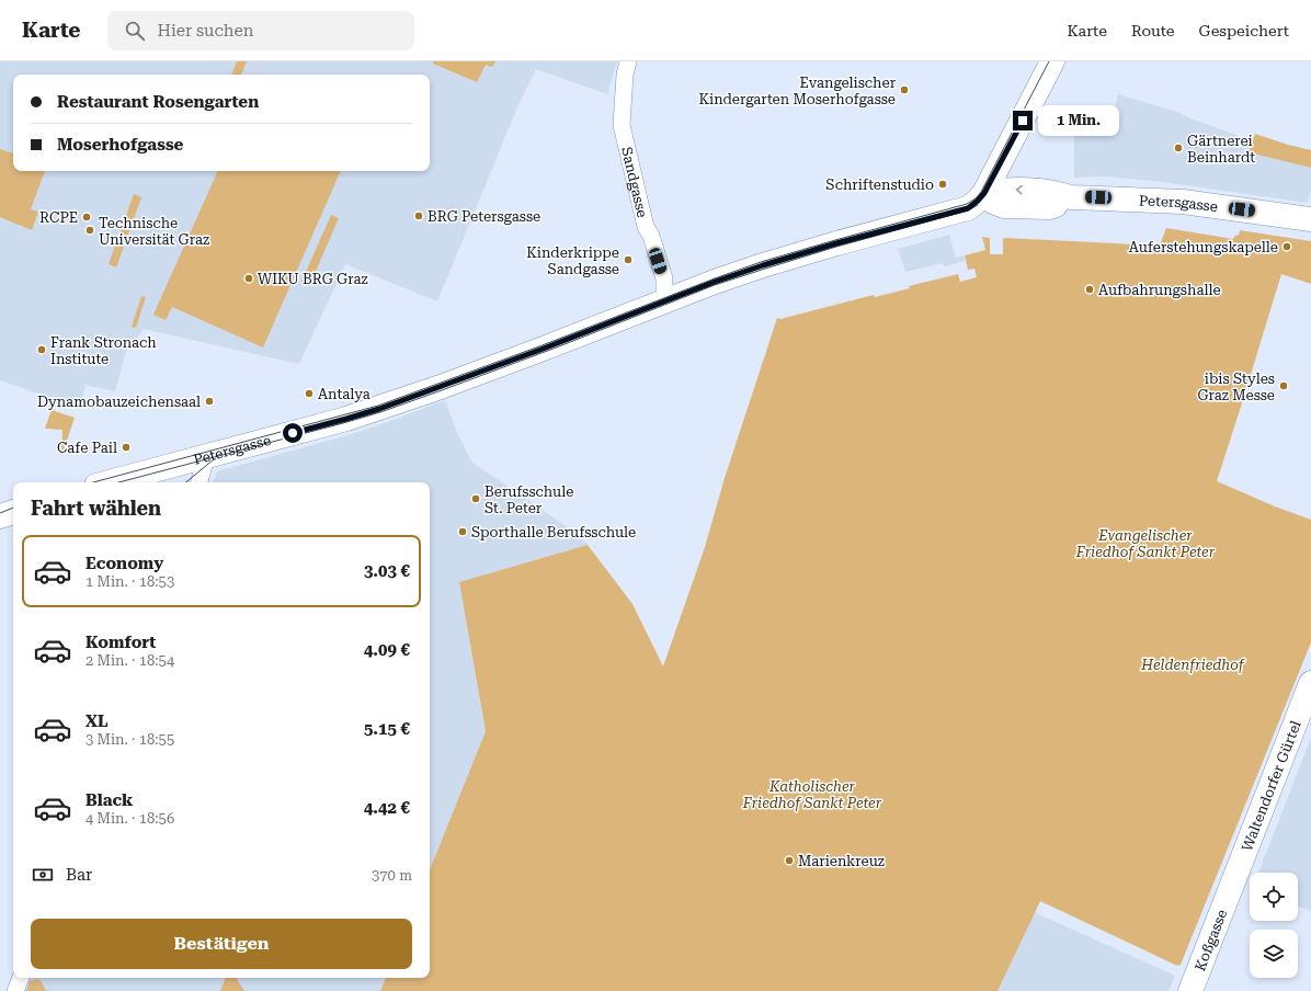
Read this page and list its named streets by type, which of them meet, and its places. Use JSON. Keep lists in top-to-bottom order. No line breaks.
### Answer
{"streets":{"main road":["Petersgasse","Waltendorfer Gürtel","Koßgasse"],"street":["Sandgasse"]},"crossings":[["Sandgasse","Petersgasse"],["Waltendorfer Gürtel","Koßgasse"]],"parks":["Evangelischer Friedhof Sankt Peter","Heldenfriedhof","Katholischer Friedhof Sankt Peter"],"places":["Evangelischer Kindergarten Moserhofgasse","Gärtnerei Beinhardt","Schriftenstudio","BRG Petersgasse","RCPE","Technische Universität Graz","Auferstehungskapelle","Kinderkrippe Sandgasse","WIKU BRG Graz","Aufbahrungshalle","Frank Stronach Institute","ibis Styles Graz Messe","Antalya","Dynamobauzeichensaal","Cafe Pail","Berufsschule St. Peter","Sporthalle Berufsschule","Marienkreuz"],"page":{"header":"Karte","search":"Hier suchen","nav":["Karte","Route","Gespeichert"],"banner":["Restaurant Rosengarten","Moserhofgasse"],"bubble":"1 Min.","heading":"Fahrt wählen","list":[{"name":"Economy","note":"1 Min. · 18:53","value":"3.03 €"},{"name":"Komfort","note":"2 Min. · 18:54","value":"4.09 €"},{"name":"XL","note":"3 Min. · 18:55","value":"5.15 €"},{"name":"Black","note":"4 Min. · 18:56","value":"4.42 €"}],"pay":["Bar","370 m"],"buttons":"Bestätigen"}}
